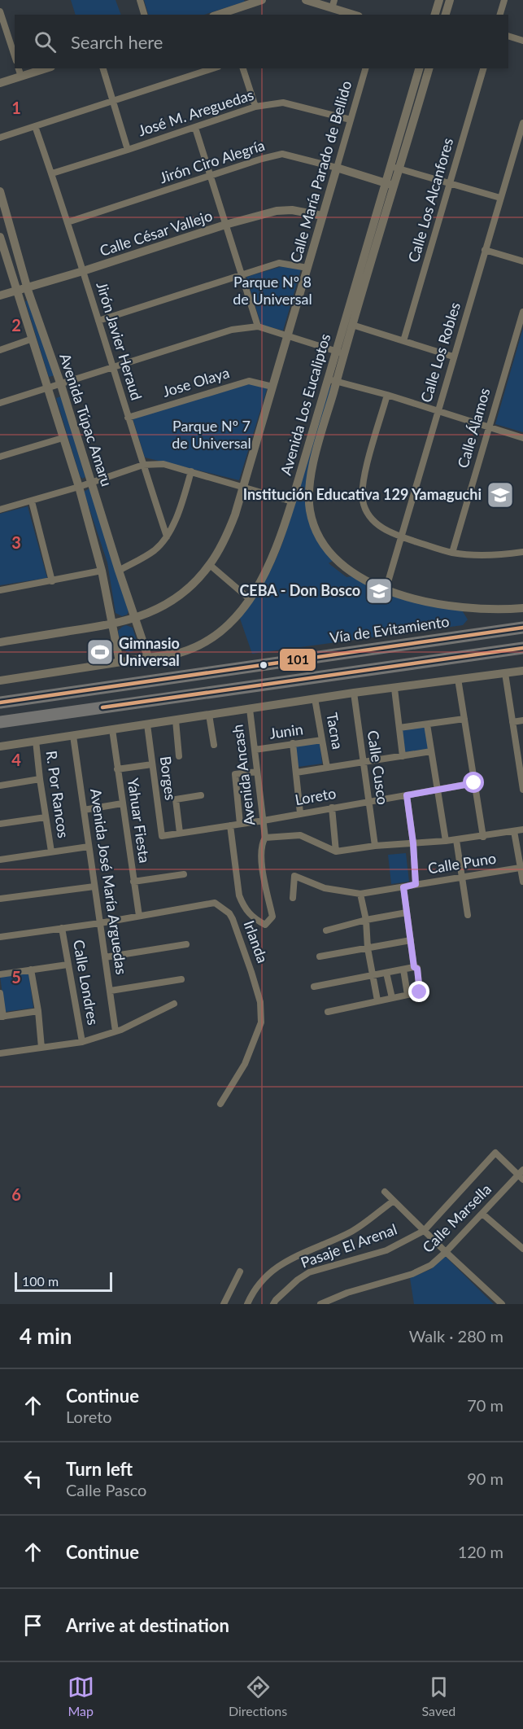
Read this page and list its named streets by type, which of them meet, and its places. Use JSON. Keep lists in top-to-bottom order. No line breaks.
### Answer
{"streets":{"highway":["Vía de Evitamiento"],"street":["José M. Areguedas","Jirón Ciro Alegría","Calle María Parado de Bellido","Calle Los Alcanfores","Calle César Vallejo","Jirón Javier Heraud","Calle Los Robles","Jose Olaya","Avenida Los Eucaliptos","Avenida Túpac Amaru","Calle Álamos","Tacna","Junin","Calle Cusco","Avenida Ancash","Borges","R. Por Rancos","Loreto","Yahuar Fiesta","Calle Puno","Avenida José María Arguedas","Irlanda","Calle Londres","Calle Marsella","Pasaje El Arenal"]},"crossings":[["José M. Areguedas","Calle María Parado de Bellido"],["José M. Areguedas","Jirón Javier Heraud"],["Jirón Ciro Alegría","Calle María Parado de Bellido"],["Jirón Ciro Alegría","Jirón Javier Heraud"],["Jirón Ciro Alegría","Avenida Los Eucaliptos"],["Calle María Parado de Bellido","Calle César Vallejo"],["Calle María Parado de Bellido","Jose Olaya"],["Calle María Parado de Bellido","Avenida Túpac Amaru"],["Calle César Vallejo","Jirón Javier Heraud"],["Calle César Vallejo","Avenida Túpac Amaru"],["Jirón Javier Heraud","Jose Olaya"],["Calle Los Robles","Avenida Los Eucaliptos"],["Avenida Los Eucaliptos","Avenida Túpac Amaru"],["Tacna","Junin"],["Junin","Avenida Ancash"],["Calle Cusco","Loreto"],["Avenida Ancash","Loreto"],["Borges","Loreto"],["Yahuar Fiesta","Irlanda"],["Avenida José María Arguedas","Irlanda"],["Irlanda","Calle Londres"],["Calle Marsella","Pasaje El Arenal"]],"parks":["Parque Nº 8 de Universal","Parque Nº 7 de Universal"],"places":{"school or university":["Institución Educativa 129 Yamaguchi","CEBA - Don Bosco"],"sports":["Gimnasio Universal"]},"lines":["transit line 101"],"scale_bar":"100 m","page":{"search":"Search here","scale":"100 m","heading":["4 min","Walk · 280 m"],"list":[["Continue","Loreto","70 m"],["Turn left","Calle Pasco","90 m"],["Continue","120 m"],"Arrive at destination"],"nav":["Map","Directions","Saved"]},"grid":{"rows":["1","2","3","4","5","6"]}}
